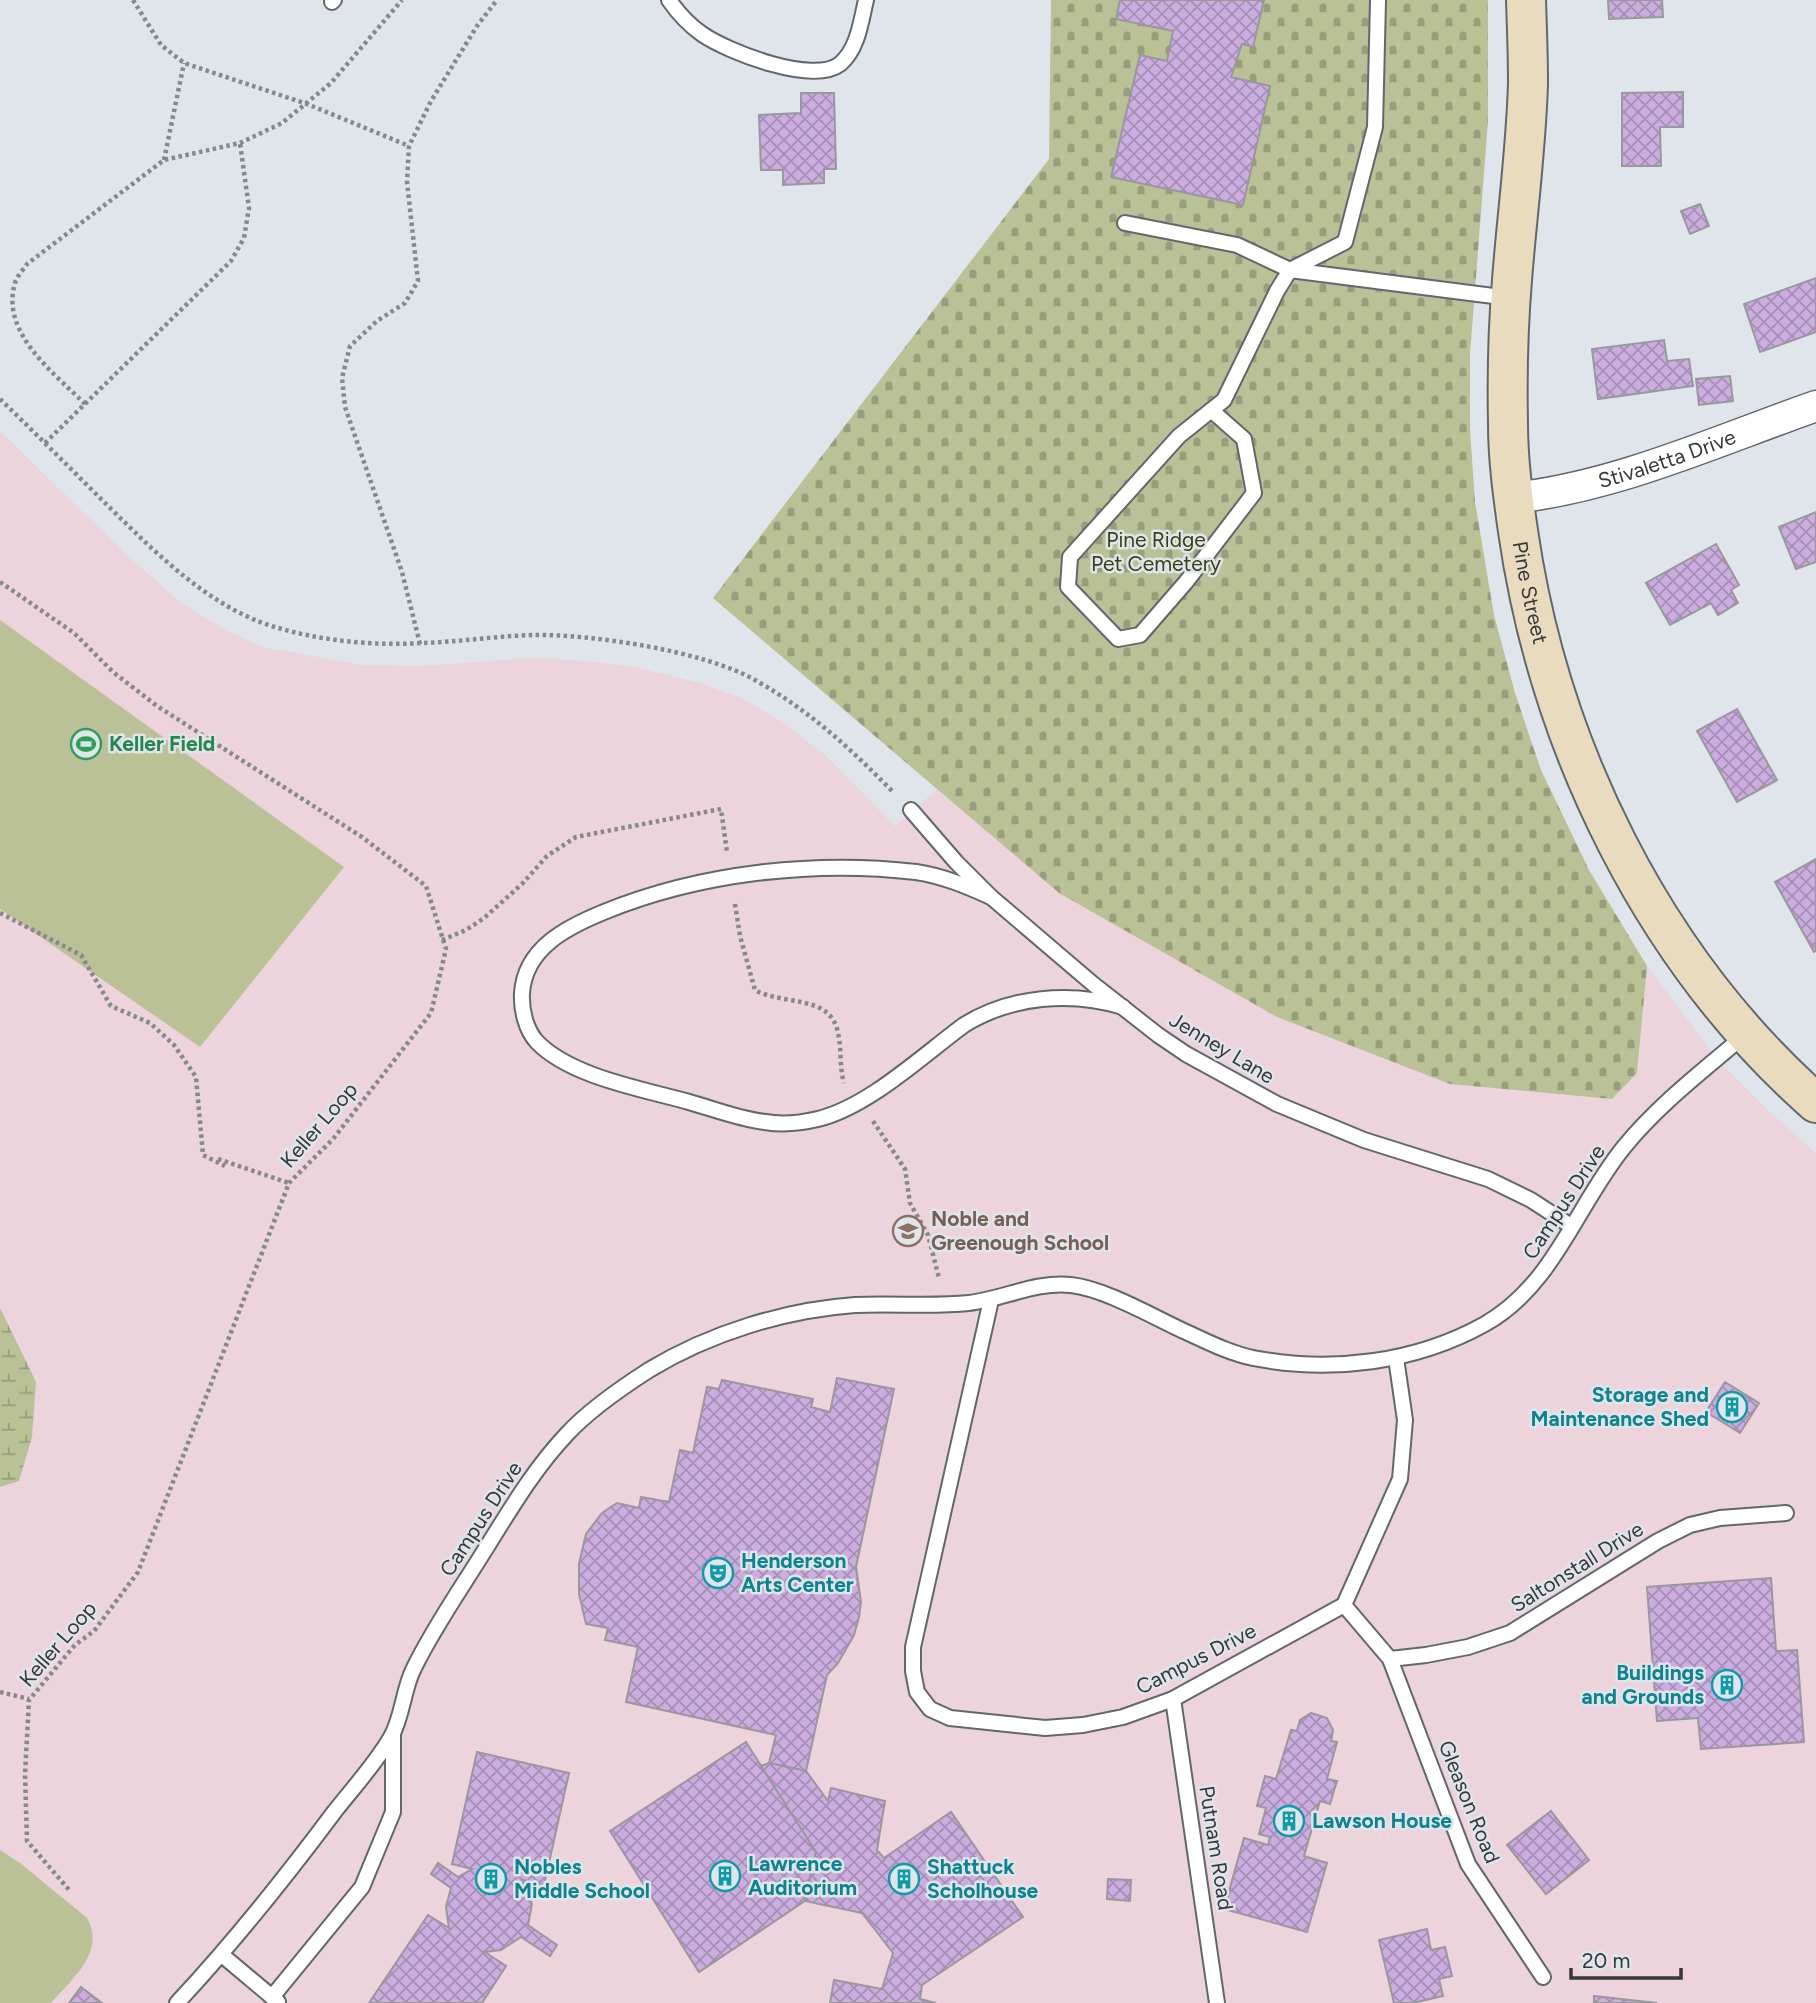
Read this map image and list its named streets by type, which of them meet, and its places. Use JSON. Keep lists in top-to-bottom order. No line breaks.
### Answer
{"streets":{"street":["Stivaletta Drive","Pine Street"],"lane":["Jenney Lane","Campus Drive","Saltonstall Drive","Gleason Road","Putnam Road"],"path":["Keller Loop"]},"crossings":[["Stivaletta Drive","Pine Street"],["Pine Street","Campus Drive"],["Jenney Lane","Campus Drive"],["Campus Drive","Gleason Road"],["Campus Drive","Putnam Road"],["Saltonstall Drive","Gleason Road"]],"parks":["Pine Ridge Pet Cemetery"],"places":{"sports":["Keller Field"],"school or university":["Noble and Greenough School"],"building":["Storage and Maintenance Shed","Buildings and Grounds","Lawson House","Lawrence Auditorium","Nobles Middle School","Shattuck Scholhouse"],"theatre":["Henderson Arts Center"]},"scale_bar":"20 m"}
